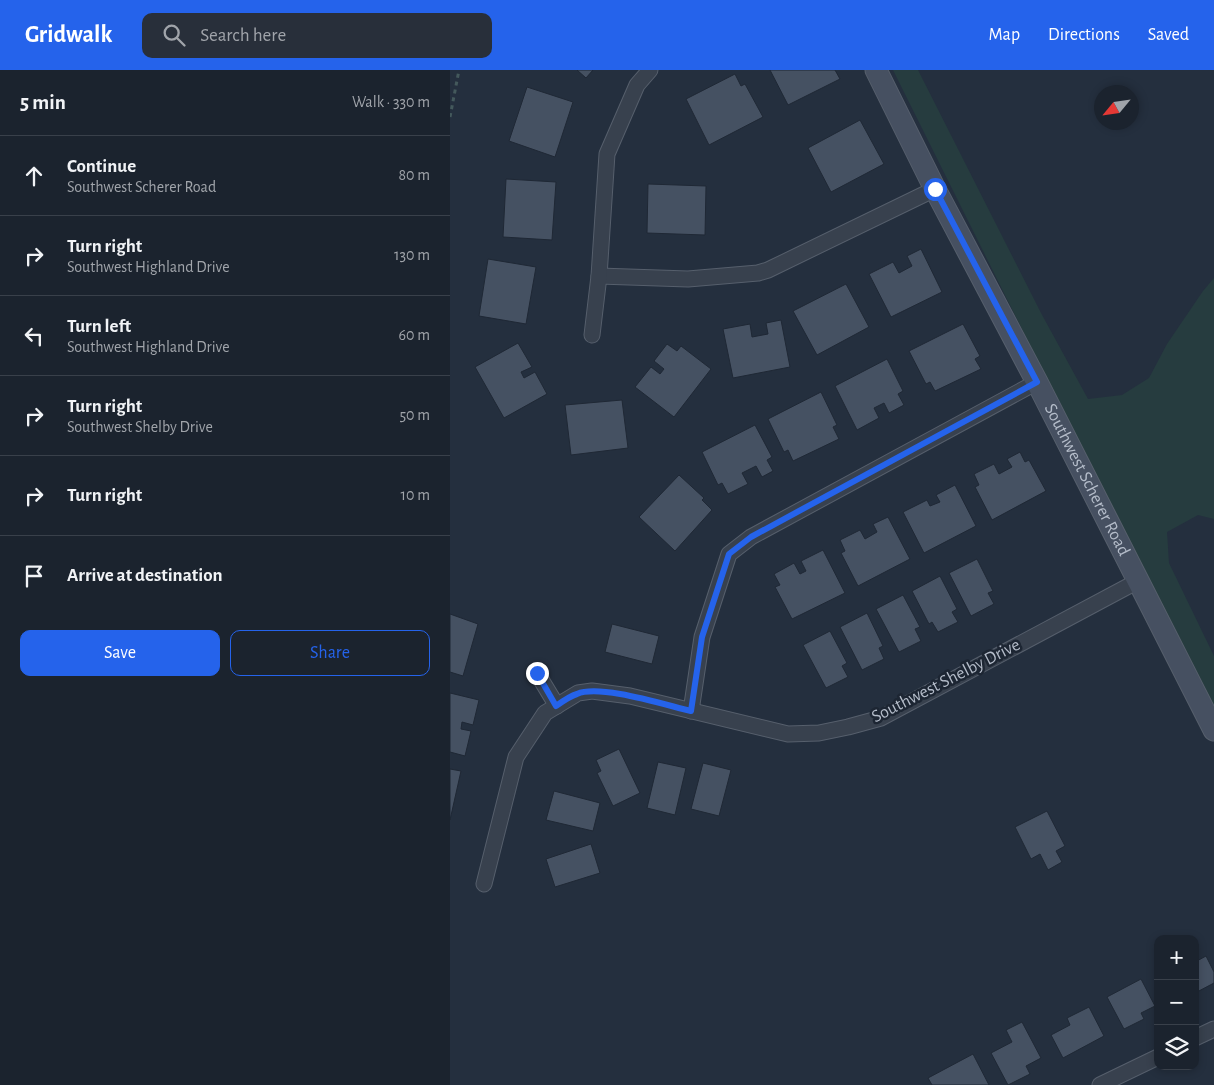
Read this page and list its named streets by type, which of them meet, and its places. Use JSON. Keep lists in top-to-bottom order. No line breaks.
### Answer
{"streets":{"main road":["Southwest Scherer Road"],"street":["Southwest Shelby Drive"]},"crossings":[["Southwest Scherer Road","Southwest Shelby Drive"]],"north":"bottom left","page":{"header":"Gridwalk","search":"Search here","nav":["Map","Directions","Saved"],"heading":["5 min","Walk · 330 m"],"list":[["Continue","Southwest Scherer Road","80 m"],["Turn right","Southwest Highland Drive","130 m"],["Turn left","Southwest Highland Drive","60 m"],["Turn right","Southwest Shelby Drive","50 m"],["Turn right","10 m"],"Arrive at destination"],"buttons":["Save","Share"],"map_buttons":["+","−"]}}
